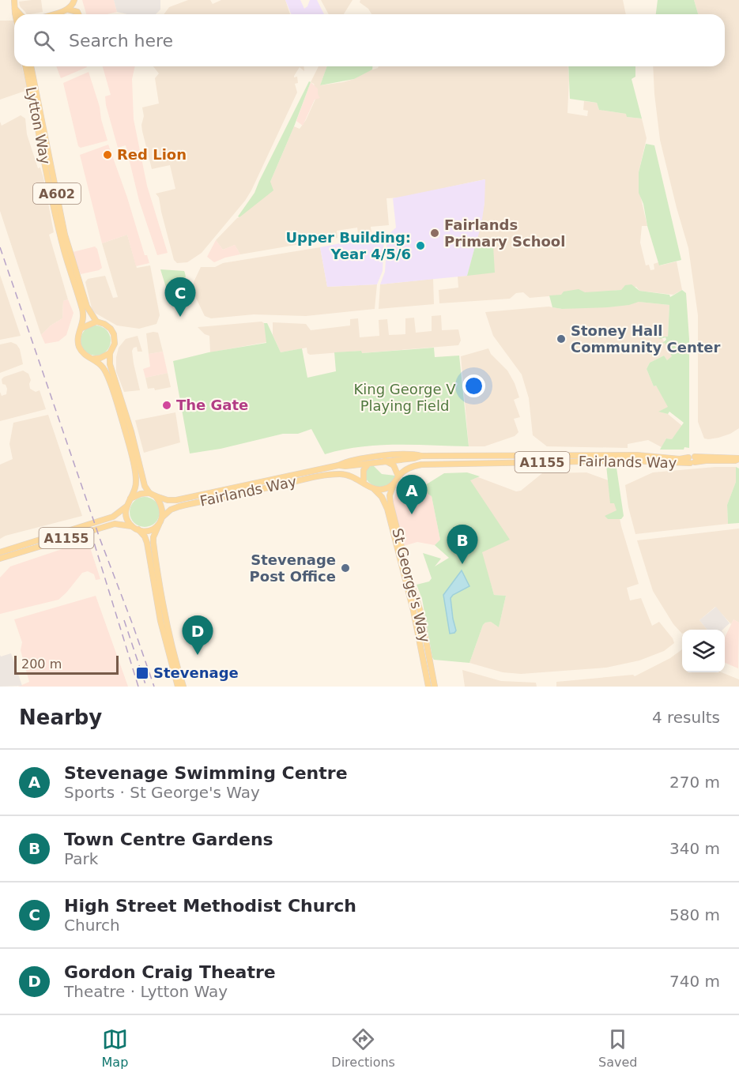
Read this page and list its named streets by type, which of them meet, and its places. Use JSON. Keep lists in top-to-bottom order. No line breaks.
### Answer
{"streets":{"main road":["Lytton Way","A602","A1155","Fairlands Way","St George's Way"]},"crossings":[["Lytton Way","A1155"],["Lytton Way","Fairlands Way"],["A1155","Fairlands Way"],["Fairlands Way","St George's Way"]],"parks":["King George V Playing Field"],"places":{"other":["Red Lion","Fairlands Primary School","Upper Building: Year 4/5/6","Stoney Hall Community Center","The Gate","Stevenage Post Office"],"transit":["Stevenage"]},"scale_bar":"200 m","page":{"search":"Search here","pins":["C","A","B","D"],"scale":"200 m","heading":["Nearby","4 results"],"list":[{"mark":"A","name":"Stevenage Swimming Centre","note":"Sports · St George's Way","value":"270 m"},{"mark":"B","name":"Town Centre Gardens","note":"Park","value":"340 m"},{"mark":"C","name":"High Street Methodist Church","note":"Church","value":"580 m"},{"mark":"D","name":"Gordon Craig Theatre","note":"Theatre · Lytton Way","value":"740 m"}],"nav":["Map","Directions","Saved"]}}
